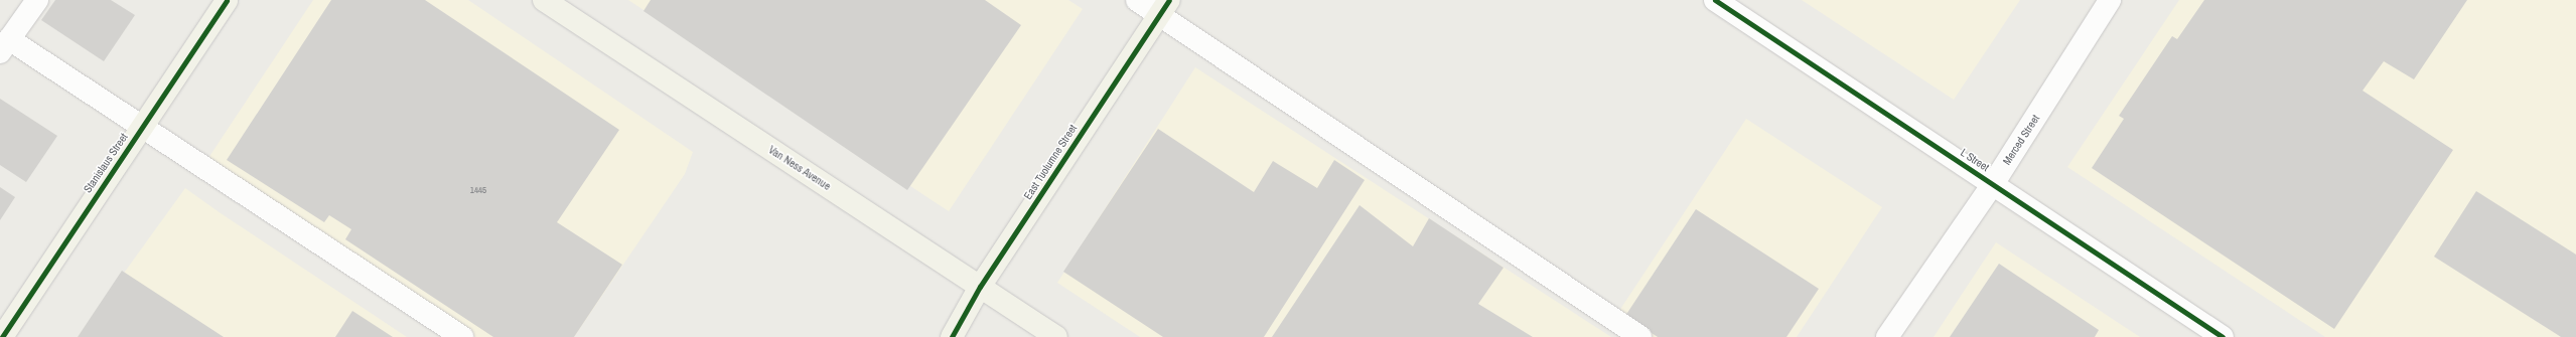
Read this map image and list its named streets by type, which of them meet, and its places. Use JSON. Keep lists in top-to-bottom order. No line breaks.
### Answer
{"streets":{"main road":["East Tuolumne Street","Stanislaus Street","Van Ness Avenue"],"street":["Merced Street","L Street"]},"crossings":[["Merced Street","L Street"],["East Tuolumne Street","Van Ness Avenue"]],"house_numbers":["1445"]}
